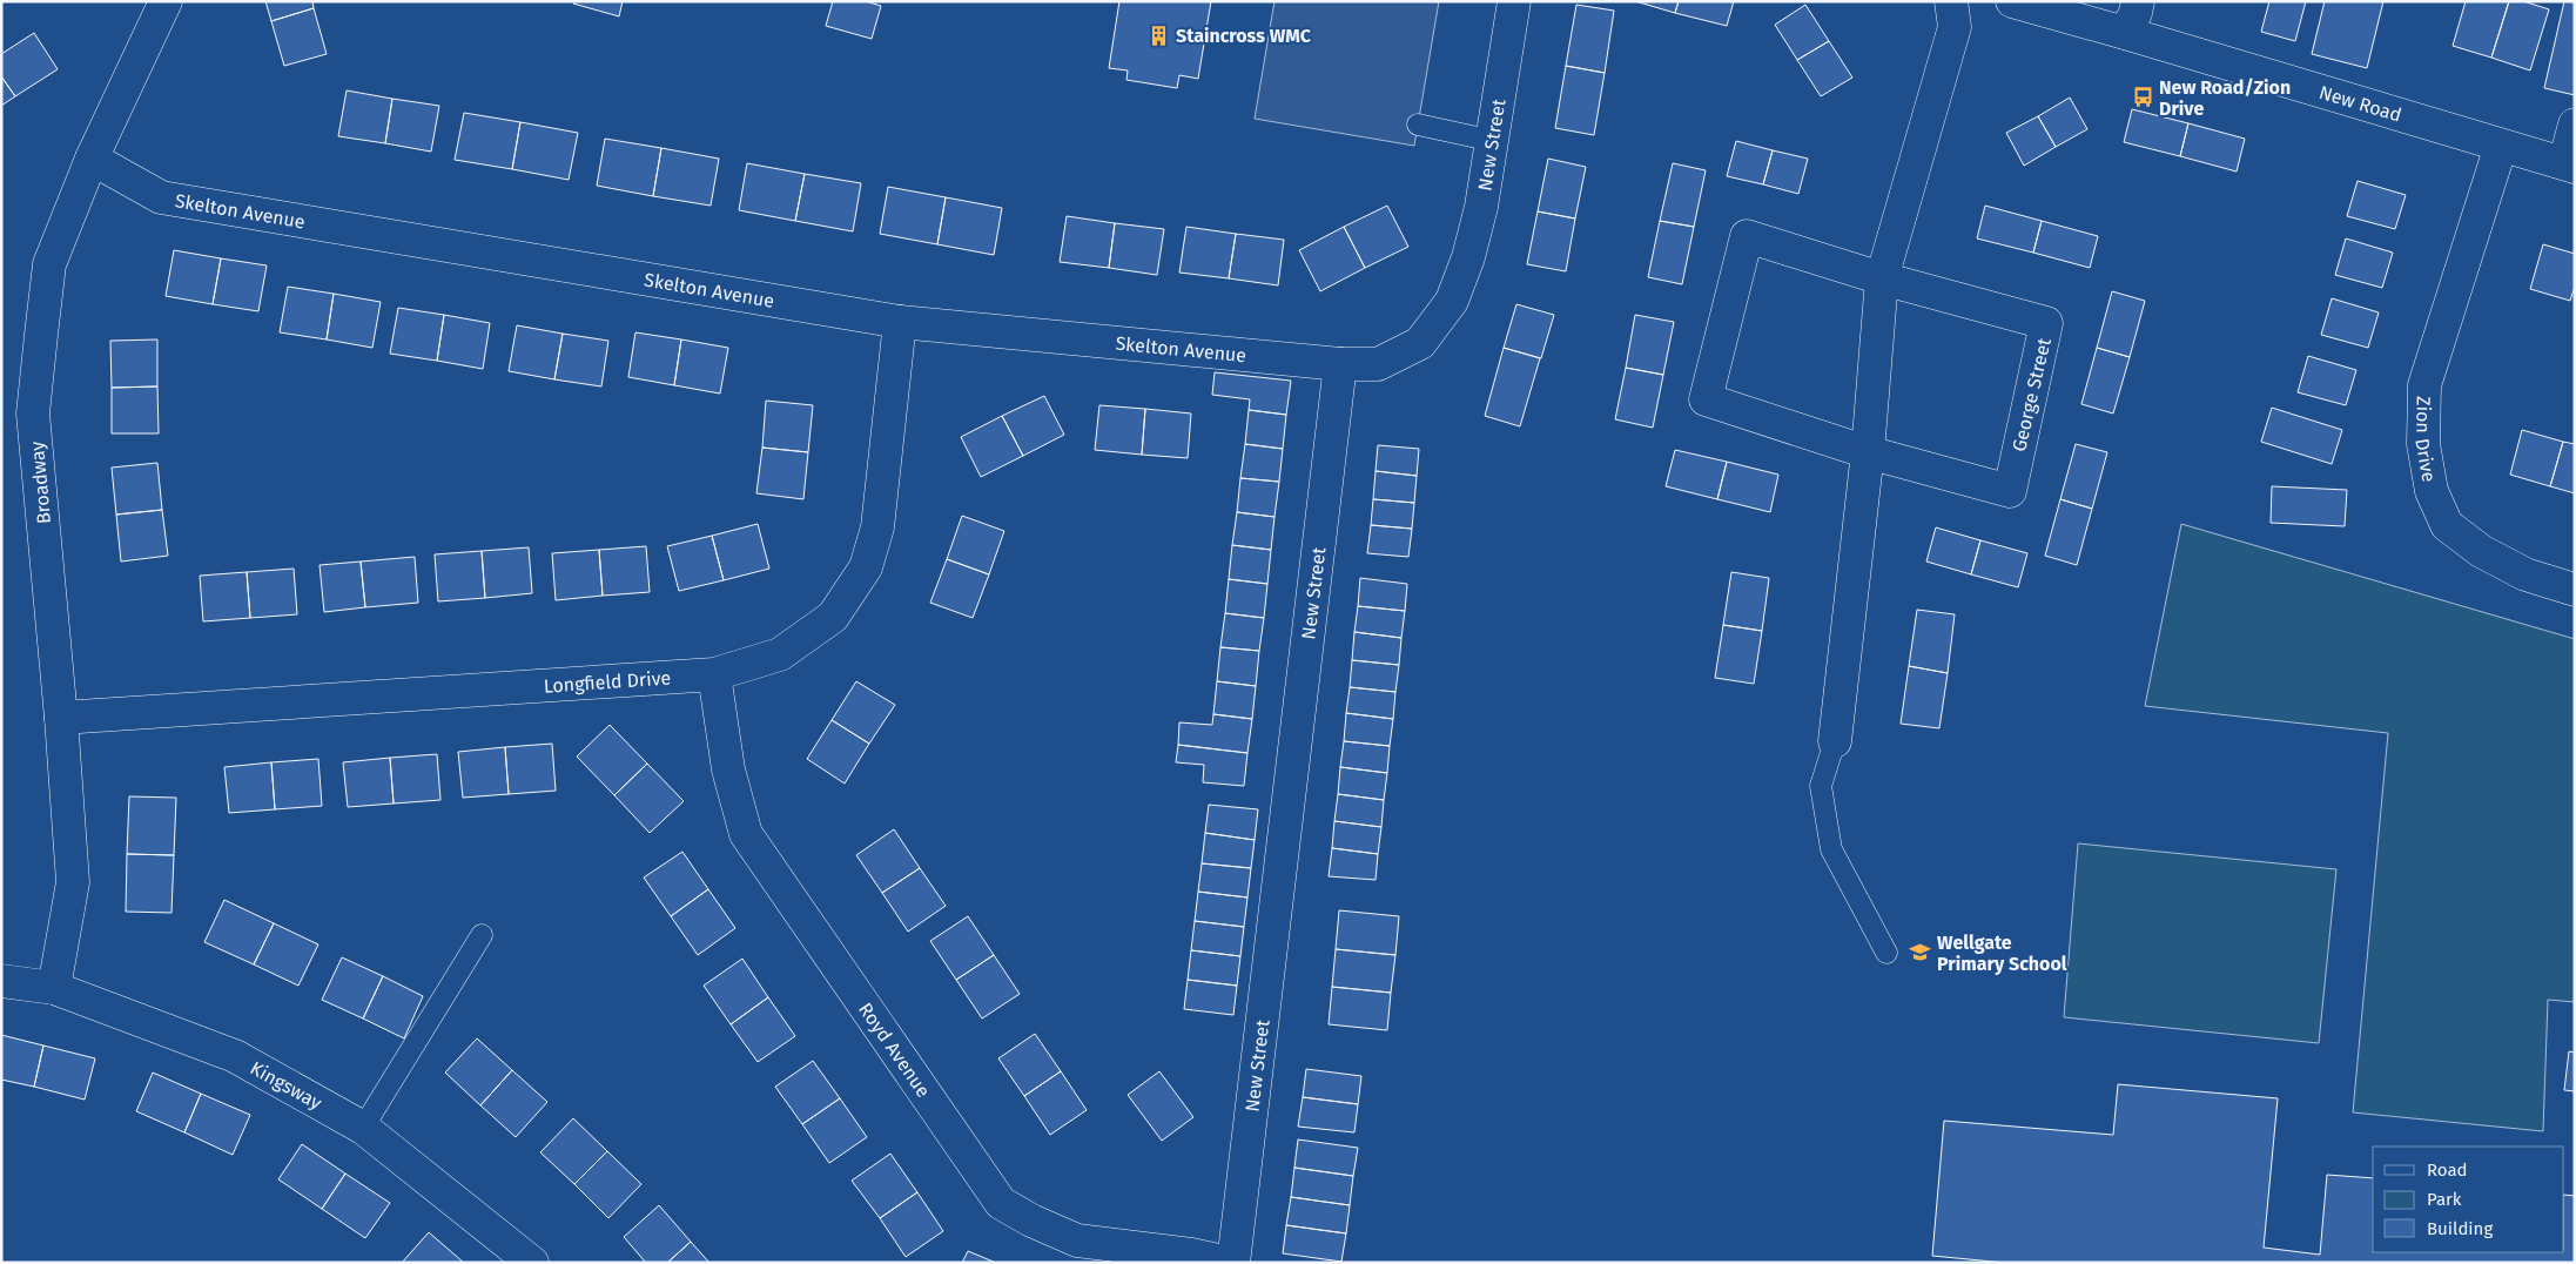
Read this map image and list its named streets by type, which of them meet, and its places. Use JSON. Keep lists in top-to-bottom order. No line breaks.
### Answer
{"streets":{"street":["New Road","New Street","Skelton Avenue","George Street","Zion Drive","Broadway","Longfield Drive","Royd Avenue","Kingsway"]},"crossings":[["New Road","Zion Drive"],["New Street","Skelton Avenue"],["Skelton Avenue","Broadway"],["Skelton Avenue","Longfield Drive"],["Broadway","Longfield Drive"],["Broadway","Kingsway"],["Longfield Drive","Royd Avenue"]],"places":{"building":["Staincross WMC"],"bus stop":["New Road/Zion Drive"],"school or university":["Wellgate Primary School"]},"legend":["Road","Park","Building"]}
